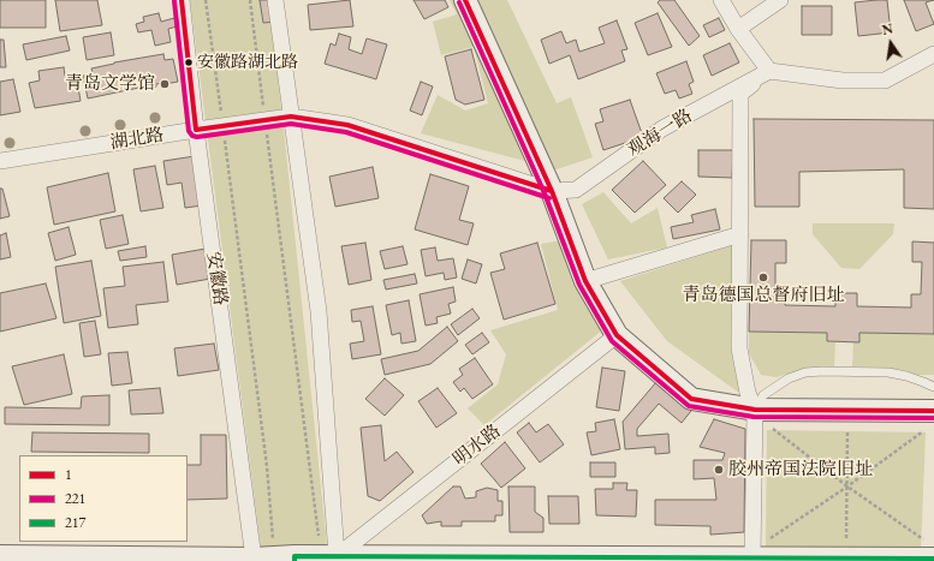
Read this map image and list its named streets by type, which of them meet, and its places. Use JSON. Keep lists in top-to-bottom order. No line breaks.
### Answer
{"streets":{"street":["观海一路","湖北路","安徽路","明水路"]},"crossings":[["观海一路","湖北路"],["湖北路","安徽路"]],"places":["安徽路湖北路","青岛文学馆","青岛德国总督府旧址","胶州帝国法院旧址"],"lines":["transit line 1","transit line 221","transit line 217"],"legend":["1","221","217"],"north":"top"}
